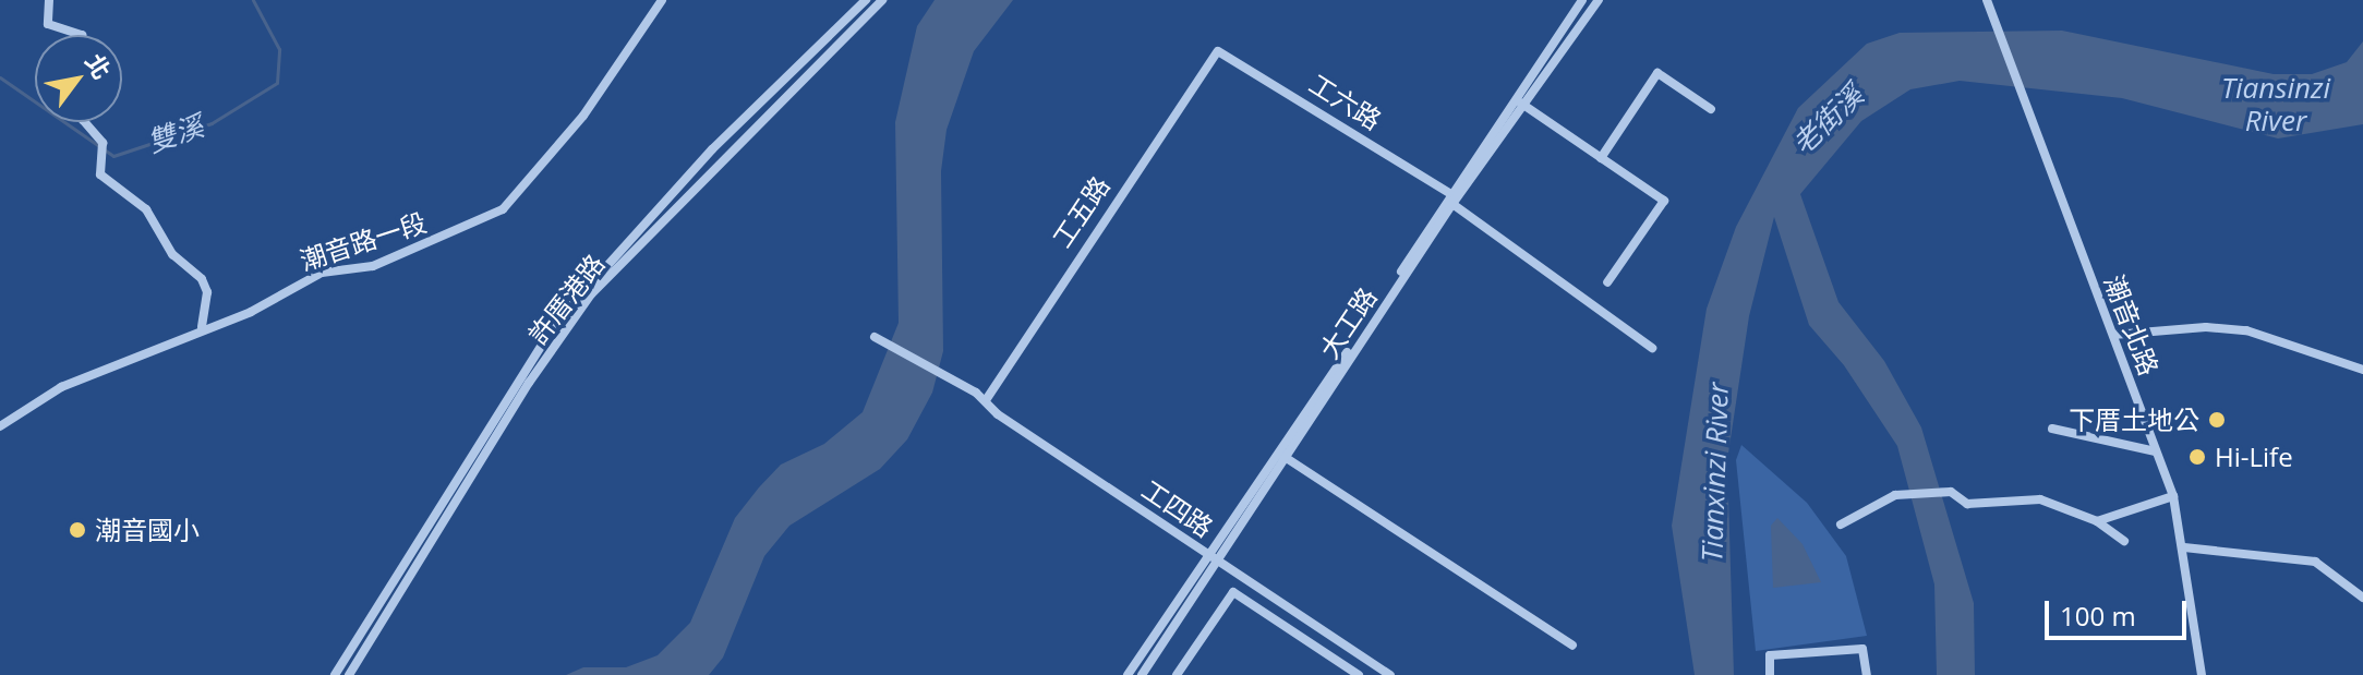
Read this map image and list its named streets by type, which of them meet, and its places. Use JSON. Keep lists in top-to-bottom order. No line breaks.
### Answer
{"streets":{"street":["工六路","工五路","潮音路一段","許厝港路","大工路","潮音北路","工四路"]},"crossings":[["工六路","工五路"],["工六路","大工路"],["工五路","工四路"],["大工路","工四路"]],"water":["Tiansinzi River","老街溪","雙溪","Tianxinzi River"],"places":["下厝土地公","Hi-Life","潮音國小"],"scale_bar":"100 m","north":"top right"}
